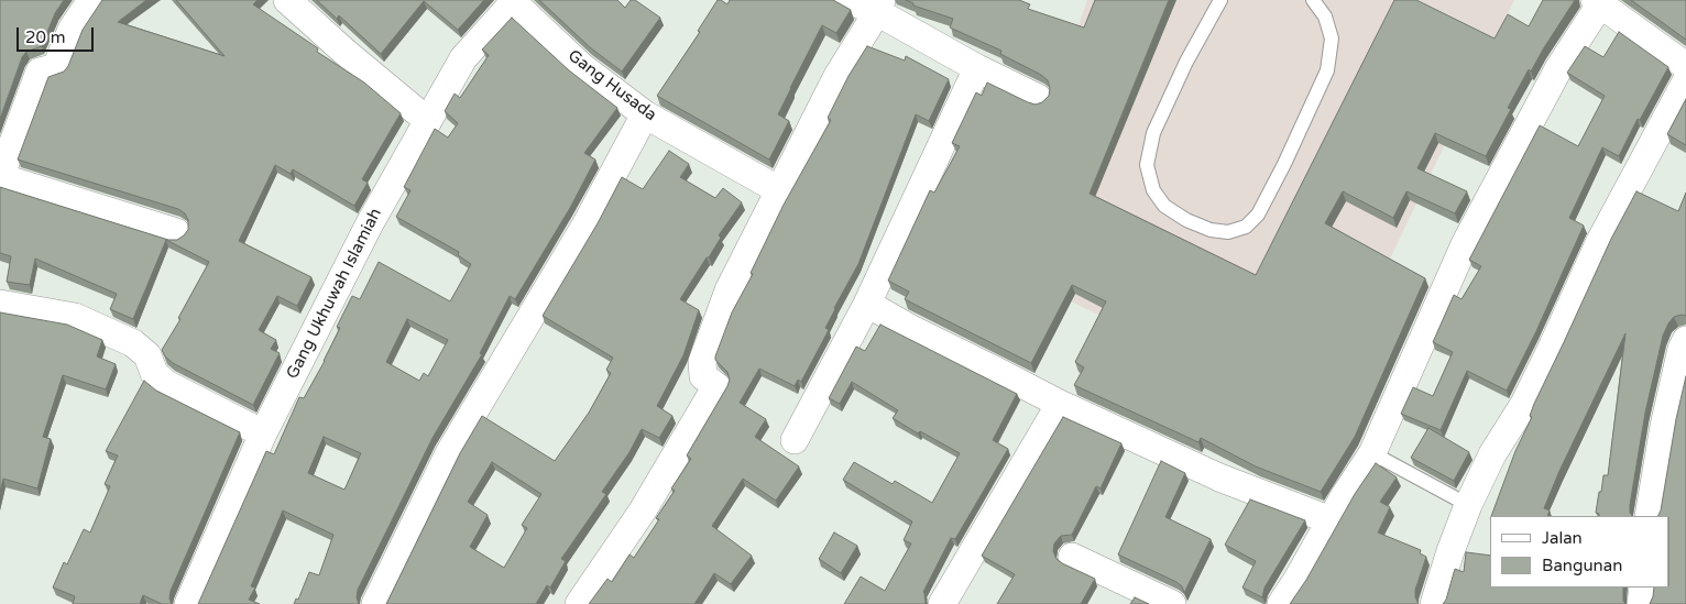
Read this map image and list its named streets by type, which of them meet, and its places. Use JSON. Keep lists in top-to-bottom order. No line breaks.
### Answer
{"streets":{"street":["Gang Husada","Gang Ukhuwah Islamiah"]},"crossings":[["Gang Husada","Gang Ukhuwah Islamiah"]],"legend":["Jalan","Bangunan"],"scale_bar":"20 m"}
